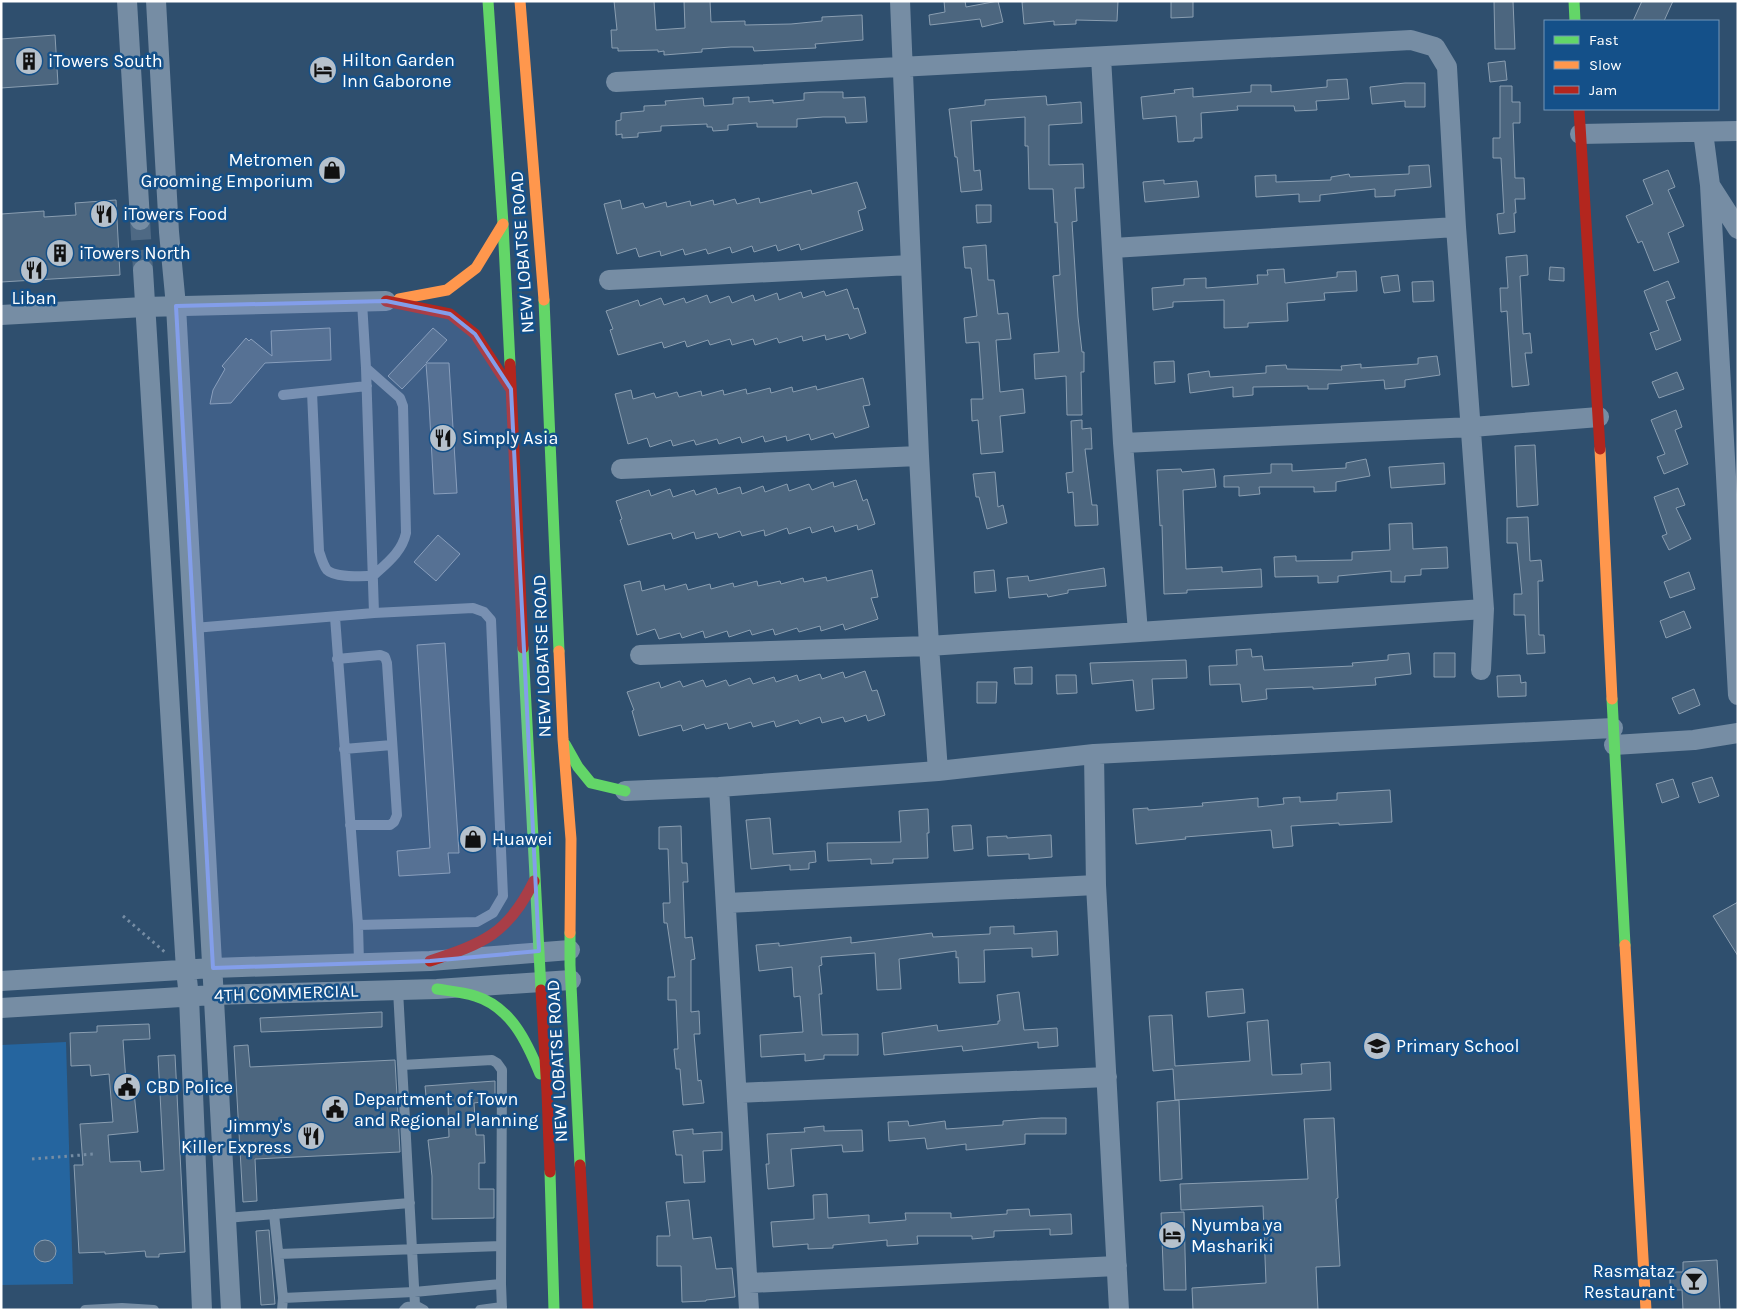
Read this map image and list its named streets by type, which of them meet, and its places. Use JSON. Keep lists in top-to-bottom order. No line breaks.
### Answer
{"streets":{"main road":["NEW LOBATSE ROAD"],"street":["4TH COMMERCIAL"]},"crossings":[["NEW LOBATSE ROAD","4TH COMMERCIAL"]],"places":{"building":["iTowers South","iTowers North"],"hotel":["Hilton Garden Inn Gaborone","Nyumba ya Mashariki"],"shop":["Metromen Grooming Emporium","Huawei"],"restaurant":["iTowers Food","Liban","Simply Asia","Jimmy's Killer Express"],"school or university":["Primary School"],"public building":["CBD Police","Department of Town and Regional Planning"],"bar":["Rasmataz Restaurant"]},"legend":["Fast","Slow","Jam"]}
